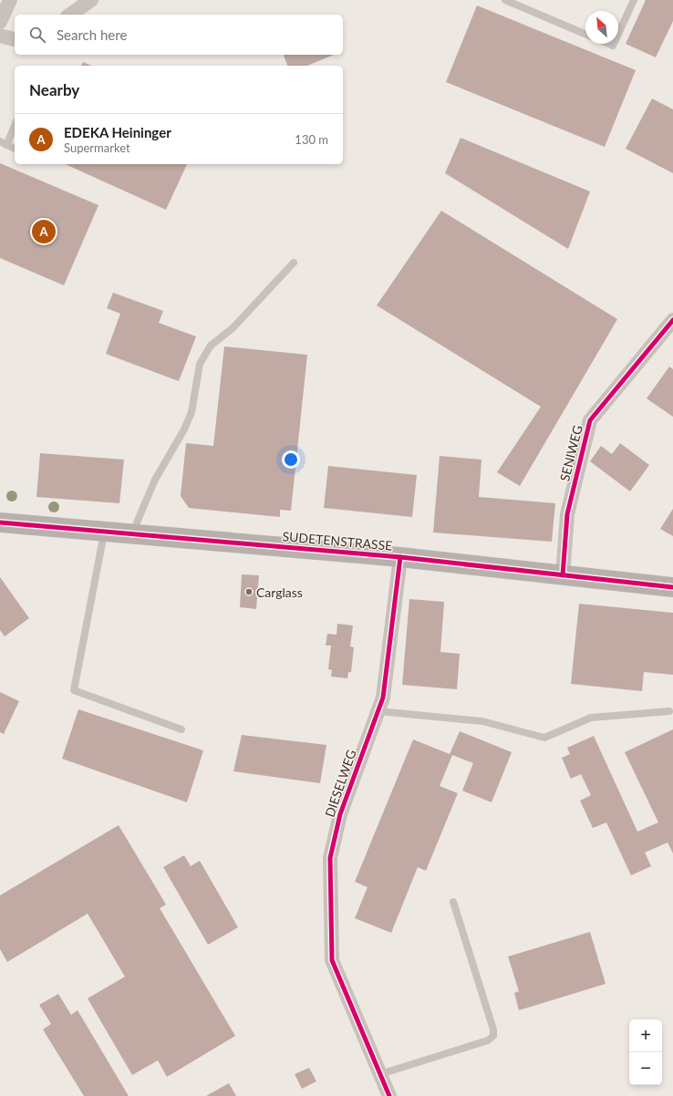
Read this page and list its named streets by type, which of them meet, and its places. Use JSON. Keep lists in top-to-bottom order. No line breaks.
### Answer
{"streets":{"street":["SENIWEG","SUDETENSTRASSE","DIESELWEG"]},"crossings":[["SENIWEG","SUDETENSTRASSE"],["SUDETENSTRASSE","DIESELWEG"]],"places":["Carglass"],"north":"top left","page":{"search":"Search here","heading":"Nearby","list":[{"mark":"A","name":"EDEKA Heininger","note":"Supermarket","value":"130 m"}],"pins":"A","map_buttons":["+","−"]}}
